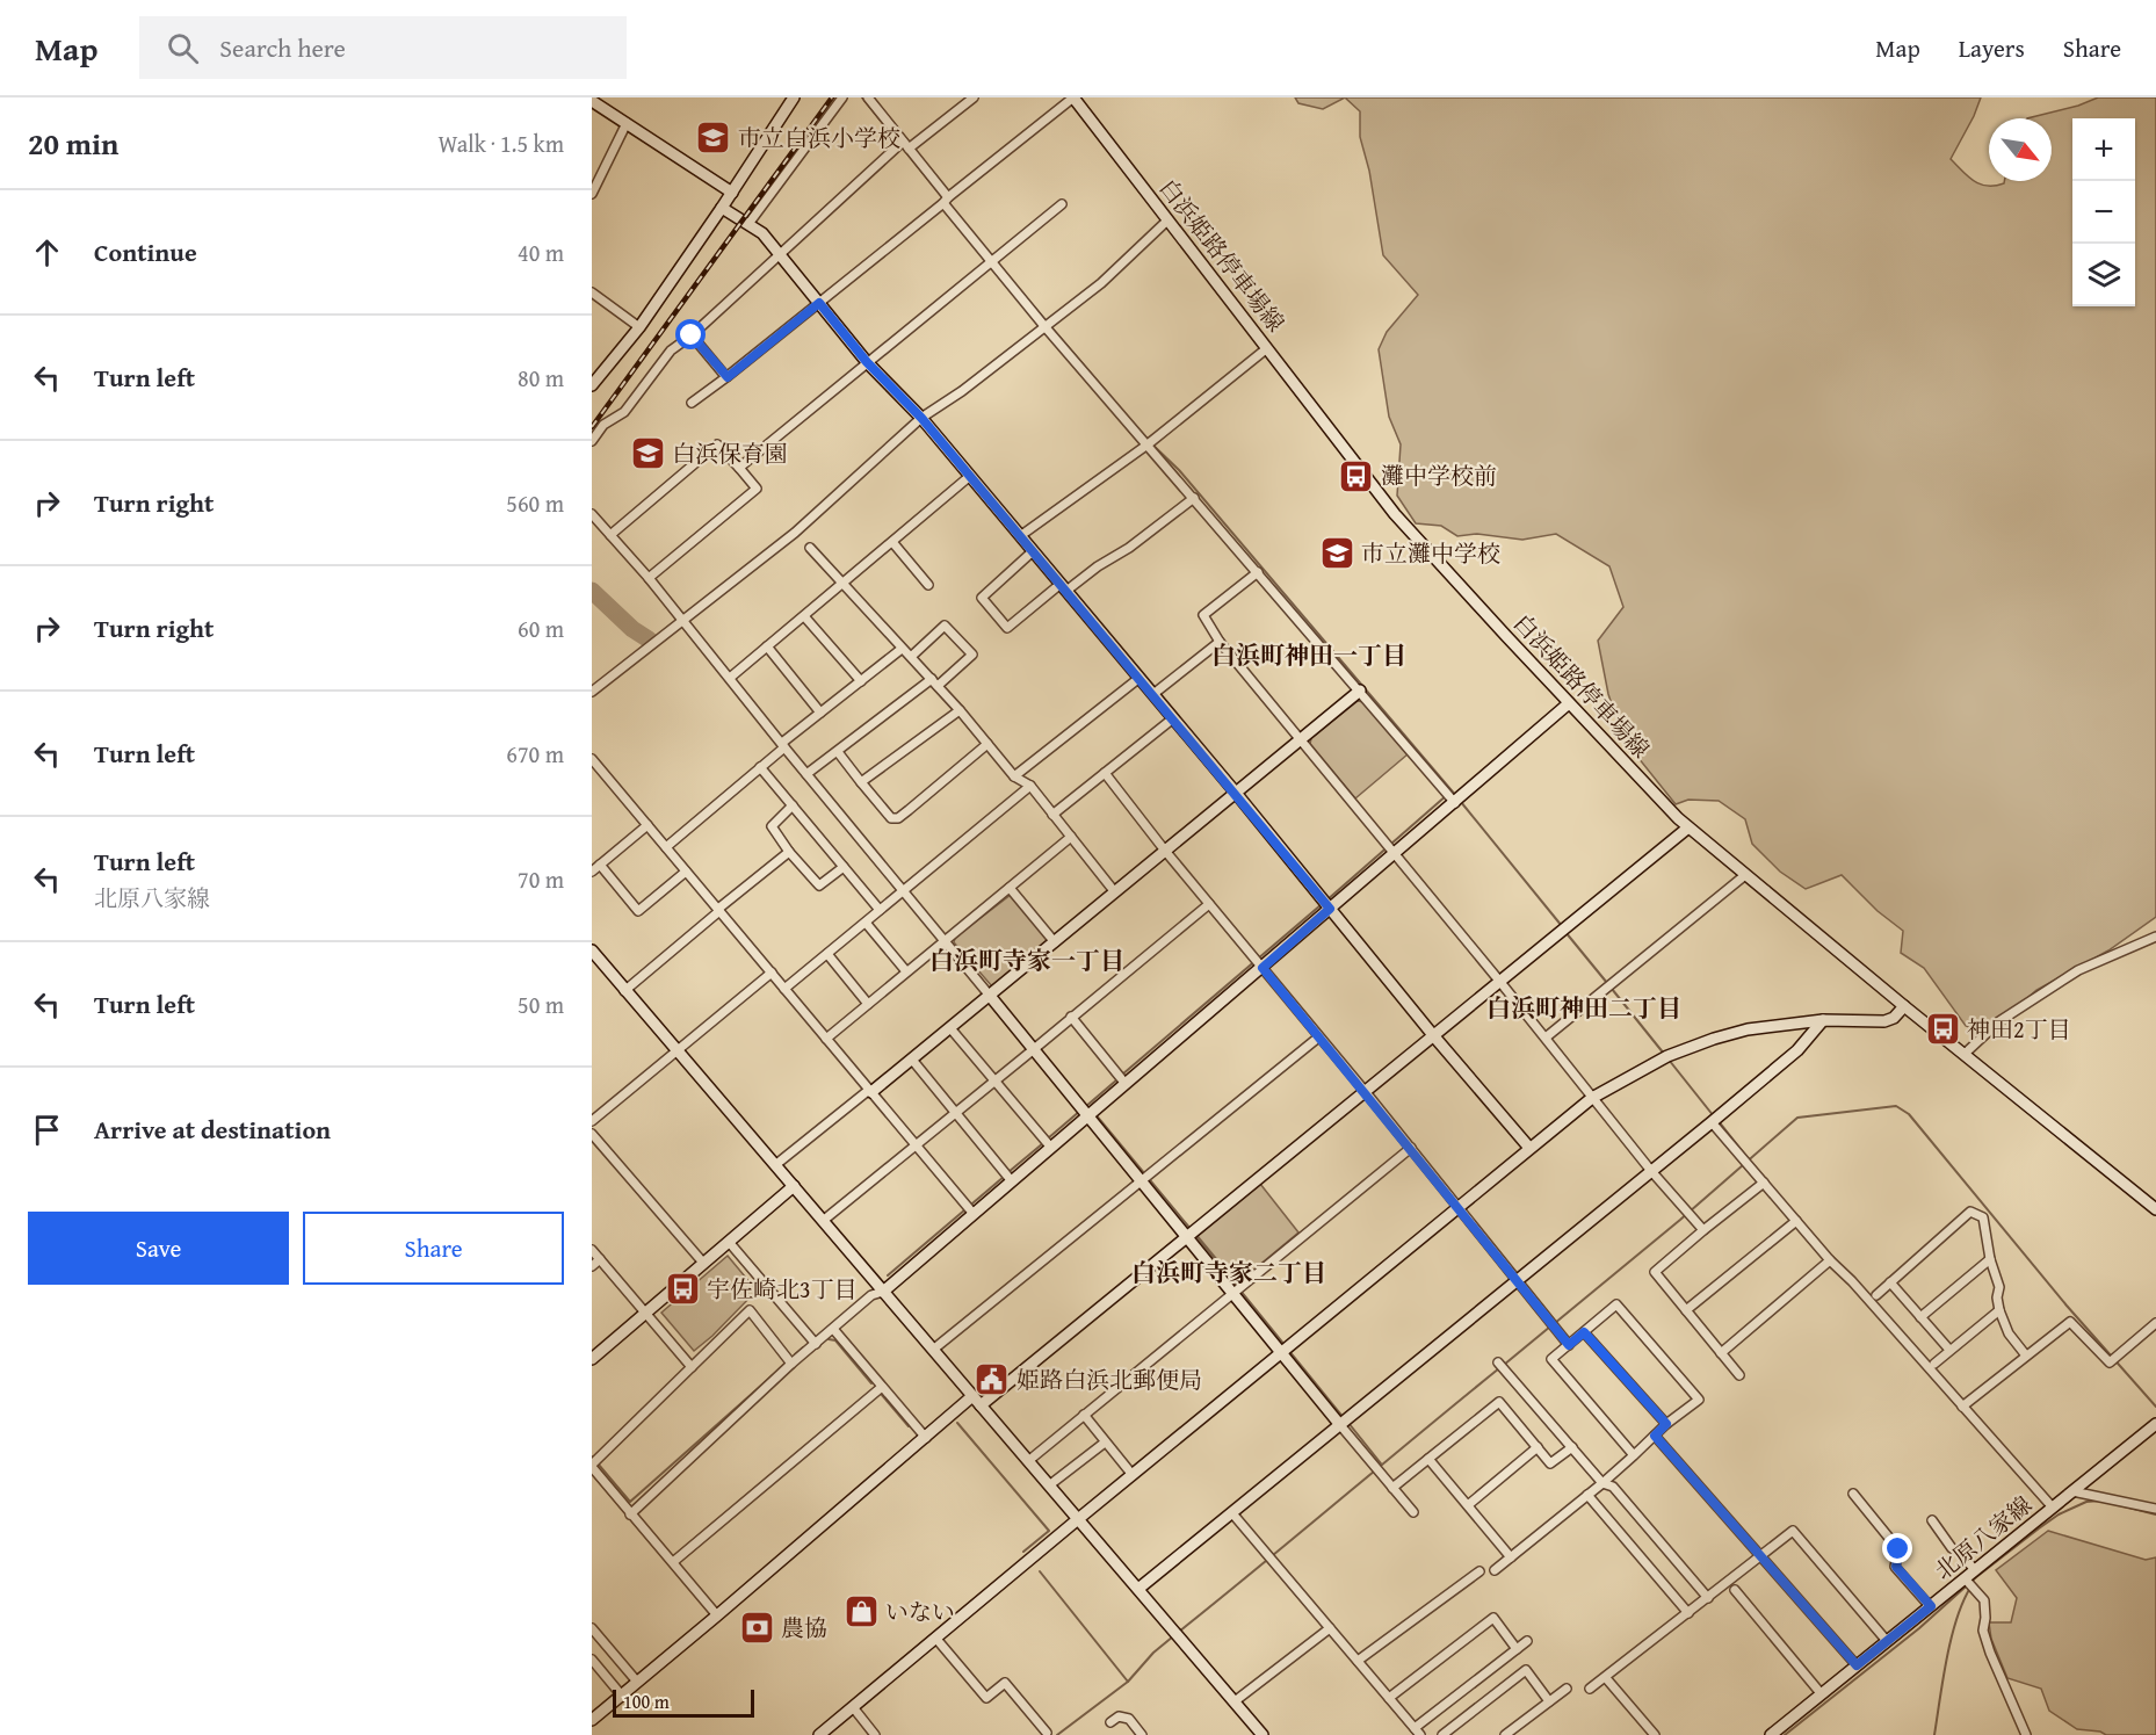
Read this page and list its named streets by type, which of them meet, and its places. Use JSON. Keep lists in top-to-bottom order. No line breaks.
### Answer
{"streets":{"street":["白浜姫路停車場線","北原八家線"]},"districts":["白浜町神田一丁目","白浜町寺家一丁目","白浜町神田二丁目","白浜町寺家二丁目"],"places":{"school or university":["市立白浜小学校","白浜保育園","市立灘中学校"],"bus stop":["灘中学校前","神田2丁目","宇佐崎北3丁目"],"public building":["姫路白浜北郵便局"],"shop":["いない"],"bank":["農協"]},"scale_bar":"100 m","north":"bottom right","page":{"header":"Map","search":"Search here","nav":["Map","Layers","Share"],"heading":["20 min","Walk · 1.5 km"],"map_buttons":["+","−"],"list":[["Continue","40 m"],["Turn left","80 m"],["Turn right","560 m"],["Turn right","60 m"],["Turn left","670 m"],["Turn left","北原八家線","70 m"],["Turn left","50 m"],"Arrive at destination"],"buttons":["Save","Share"],"scale":"100 m"}}
